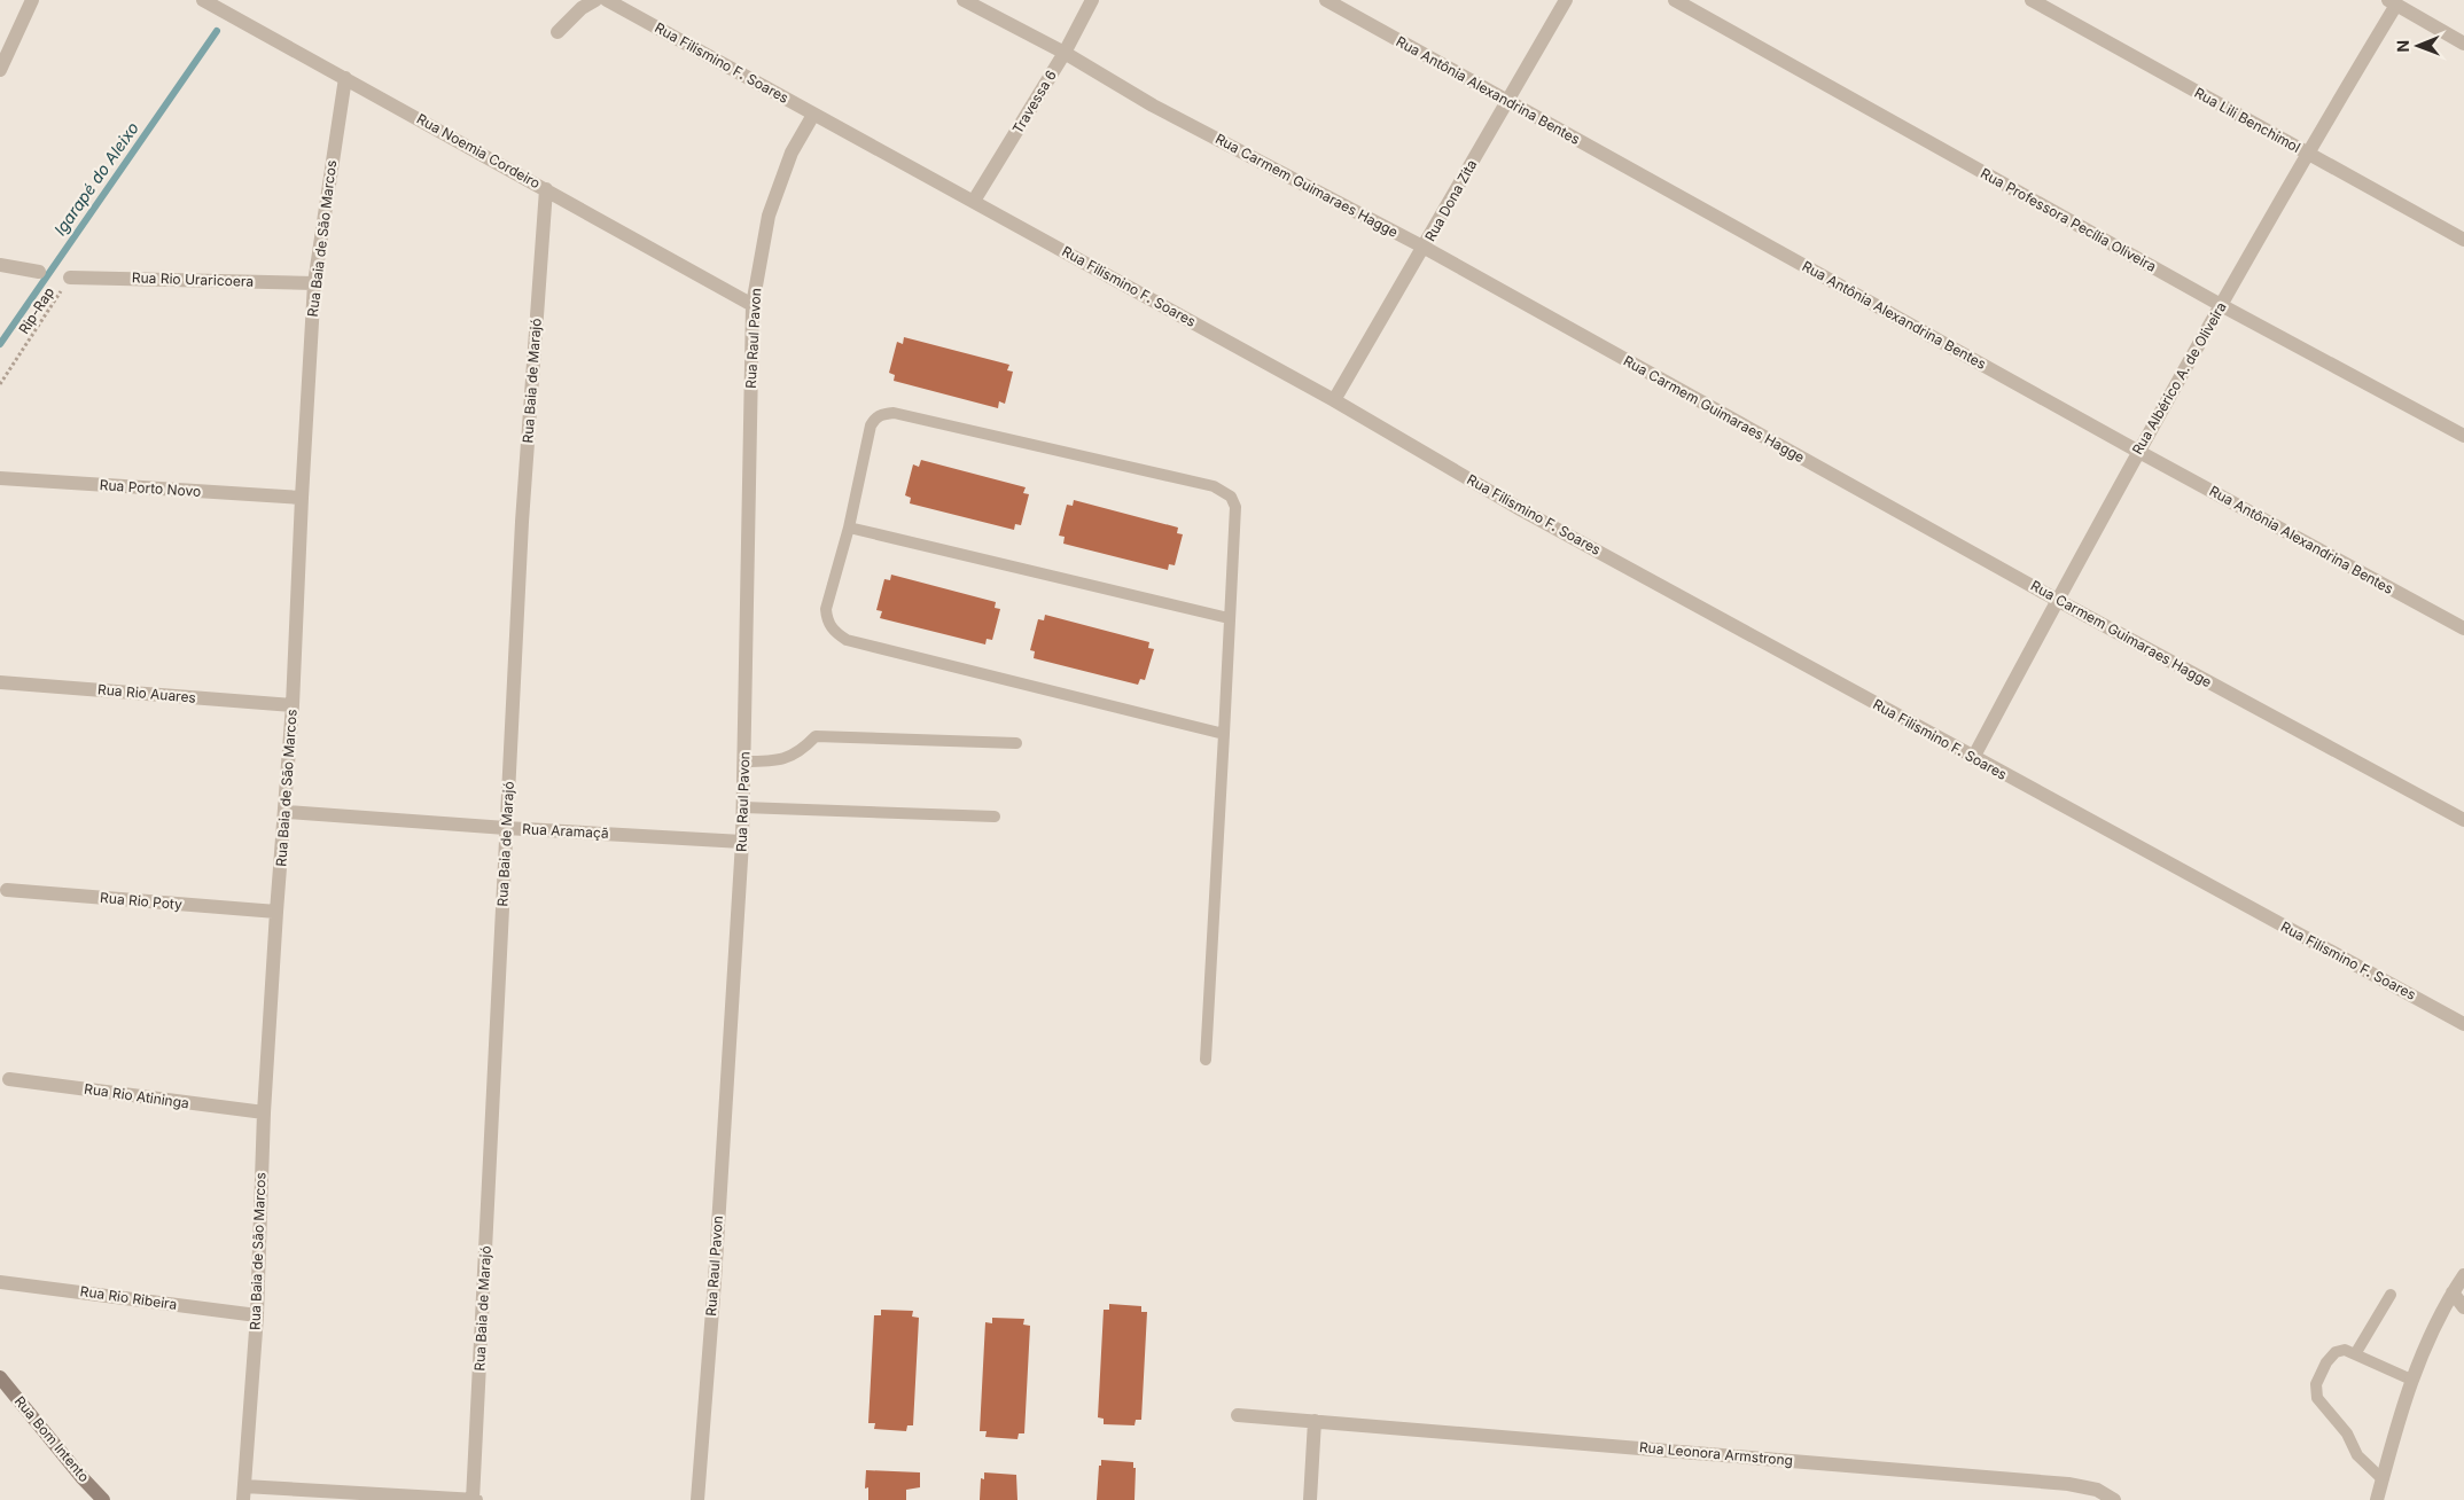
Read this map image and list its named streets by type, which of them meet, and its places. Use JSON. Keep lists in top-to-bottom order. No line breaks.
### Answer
{"streets":{"street":["Rua Filismino F. Soares","Rua Antônia Alexandrina Bentes","Travessa 6","Rua Lili Benchimol","Rua Noemia Cordeiro","Rua Carmem Guimaraes Hagge","Rua Dona Zita","Rua Professora Pecília Oliveira","Rua Baia de São Marcos","Rua Rio Uraricoera","Rua Raul Pavon","Rua Albérico A. de Oliveira","Rua Baia de Marajó","Rua Porto Novo","Rua Rio Auares","Rua Aramaçã","Rua Rio Poty","Rua Rio Atininga","Rua Rio Ribeira","Rua Bom Intento","Rua Leonora Armstrong"],"path":["Rip-Rap"]},"crossings":[["Rua Filismino F. Soares","Travessa 6"],["Rua Filismino F. Soares","Rua Dona Zita"],["Rua Filismino F. Soares","Rua Raul Pavon"],["Rua Filismino F. Soares","Rua Albérico A. de Oliveira"],["Rua Antônia Alexandrina Bentes","Rua Dona Zita"],["Rua Antônia Alexandrina Bentes","Rua Albérico A. de Oliveira"],["Travessa 6","Rua Carmem Guimaraes Hagge"],["Rua Lili Benchimol","Rua Albérico A. de Oliveira"],["Rua Noemia Cordeiro","Rua Baia de São Marcos"],["Rua Noemia Cordeiro","Rua Raul Pavon"],["Rua Noemia Cordeiro","Rua Baia de Marajó"],["Rua Carmem Guimaraes Hagge","Rua Dona Zita"],["Rua Carmem Guimaraes Hagge","Rua Albérico A. de Oliveira"],["Rua Professora Pecília Oliveira","Rua Albérico A. de Oliveira"],["Rua Baia de São Marcos","Rua Rio Uraricoera"],["Rua Baia de São Marcos","Rua Porto Novo"],["Rua Baia de São Marcos","Rua Rio Auares"],["Rua Baia de São Marcos","Rua Aramaçã"],["Rua Baia de São Marcos","Rua Rio Poty"],["Rua Baia de São Marcos","Rua Rio Atininga"],["Rua Baia de São Marcos","Rua Rio Ribeira"],["Rua Rio Uraricoera","Rip-Rap"],["Rua Raul Pavon","Rua Aramaçã"],["Rua Baia de Marajó","Rua Aramaçã"]],"water":["Igarapé do Aleixo"],"north":"left"}
